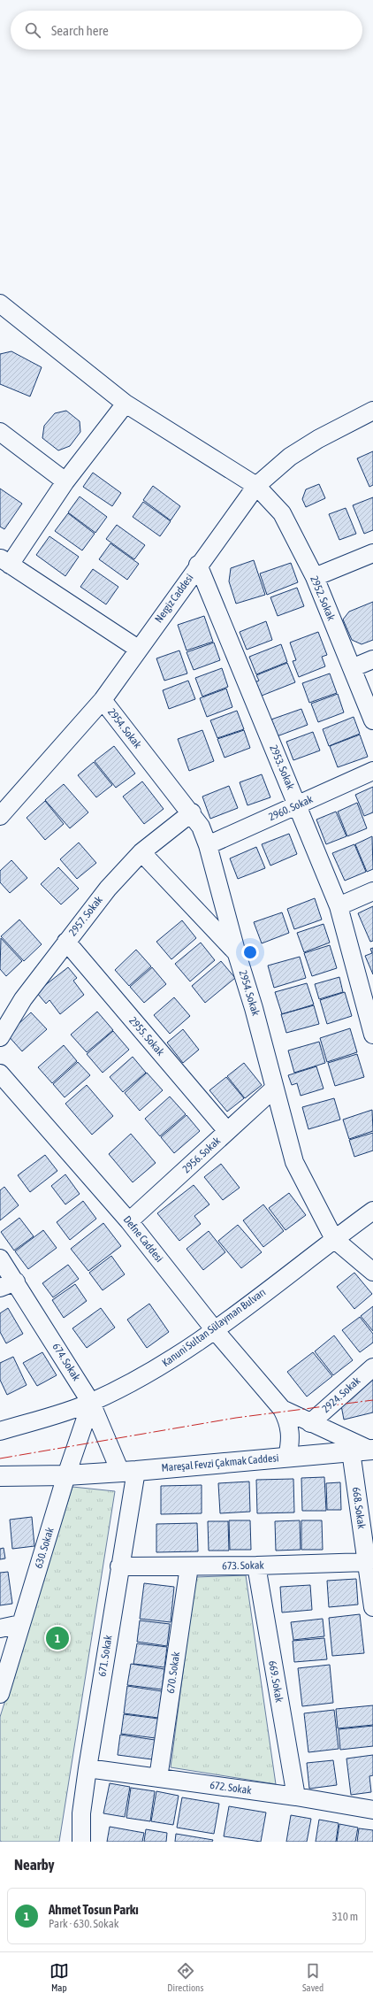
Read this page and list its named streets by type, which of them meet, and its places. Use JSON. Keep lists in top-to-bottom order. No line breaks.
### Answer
{"streets":{"main road":["Mareşal Fevzi Çakmak Caddesi"],"street":["Nergiz Caddesi","2952. Sokak","2954. Sokak","2953. Sokak","2960. Sokak","2957. Sokak","2955. Sokak","2956. Sokak","Defne Caddesi","Kanuni Sultan Sülayman Bulvarı","674. Sokak","2924. Sokak","668. Sokak","630. Sokak","673. Sokak","671. Sokak","670. Sokak","669. Sokak","672. Sokak"]},"crossings":[["Nergiz Caddesi","2952. Sokak"],["Nergiz Caddesi","2954. Sokak"],["Nergiz Caddesi","2953. Sokak"],["2954. Sokak","2960. Sokak"],["2954. Sokak","2957. Sokak"],["2954. Sokak","2956. Sokak"],["2954. Sokak","Kanuni Sultan Sülayman Bulvarı"],["2953. Sokak","2960. Sokak"],["2957. Sokak","2955. Sokak"],["2955. Sokak","2956. Sokak"],["2956. Sokak","Defne Caddesi"],["Defne Caddesi","Kanuni Sultan Sülayman Bulvarı"],["Kanuni Sultan Sülayman Bulvarı","674. Sokak"],["Kanuni Sultan Sülayman Bulvarı","630. Sokak"],["674. Sokak","Mareşal Fevzi Çakmak Caddesi"],["674. Sokak","630. Sokak"],["674. Sokak","671. Sokak"],["Mareşal Fevzi Çakmak Caddesi","668. Sokak"],["Mareşal Fevzi Çakmak Caddesi","630. Sokak"],["Mareşal Fevzi Çakmak Caddesi","671. Sokak"],["668. Sokak","673. Sokak"],["673. Sokak","671. Sokak"],["673. Sokak","670. Sokak"],["673. Sokak","669. Sokak"],["671. Sokak","672. Sokak"],["670. Sokak","672. Sokak"],["669. Sokak","672. Sokak"]],"page":{"search":"Search here","pins":"1","heading":"Nearby","list":[{"mark":"1","name":"Ahmet Tosun Parkı","note":"Park · 630. Sokak","value":"310 m"}],"nav":["Map","Directions","Saved"]}}
